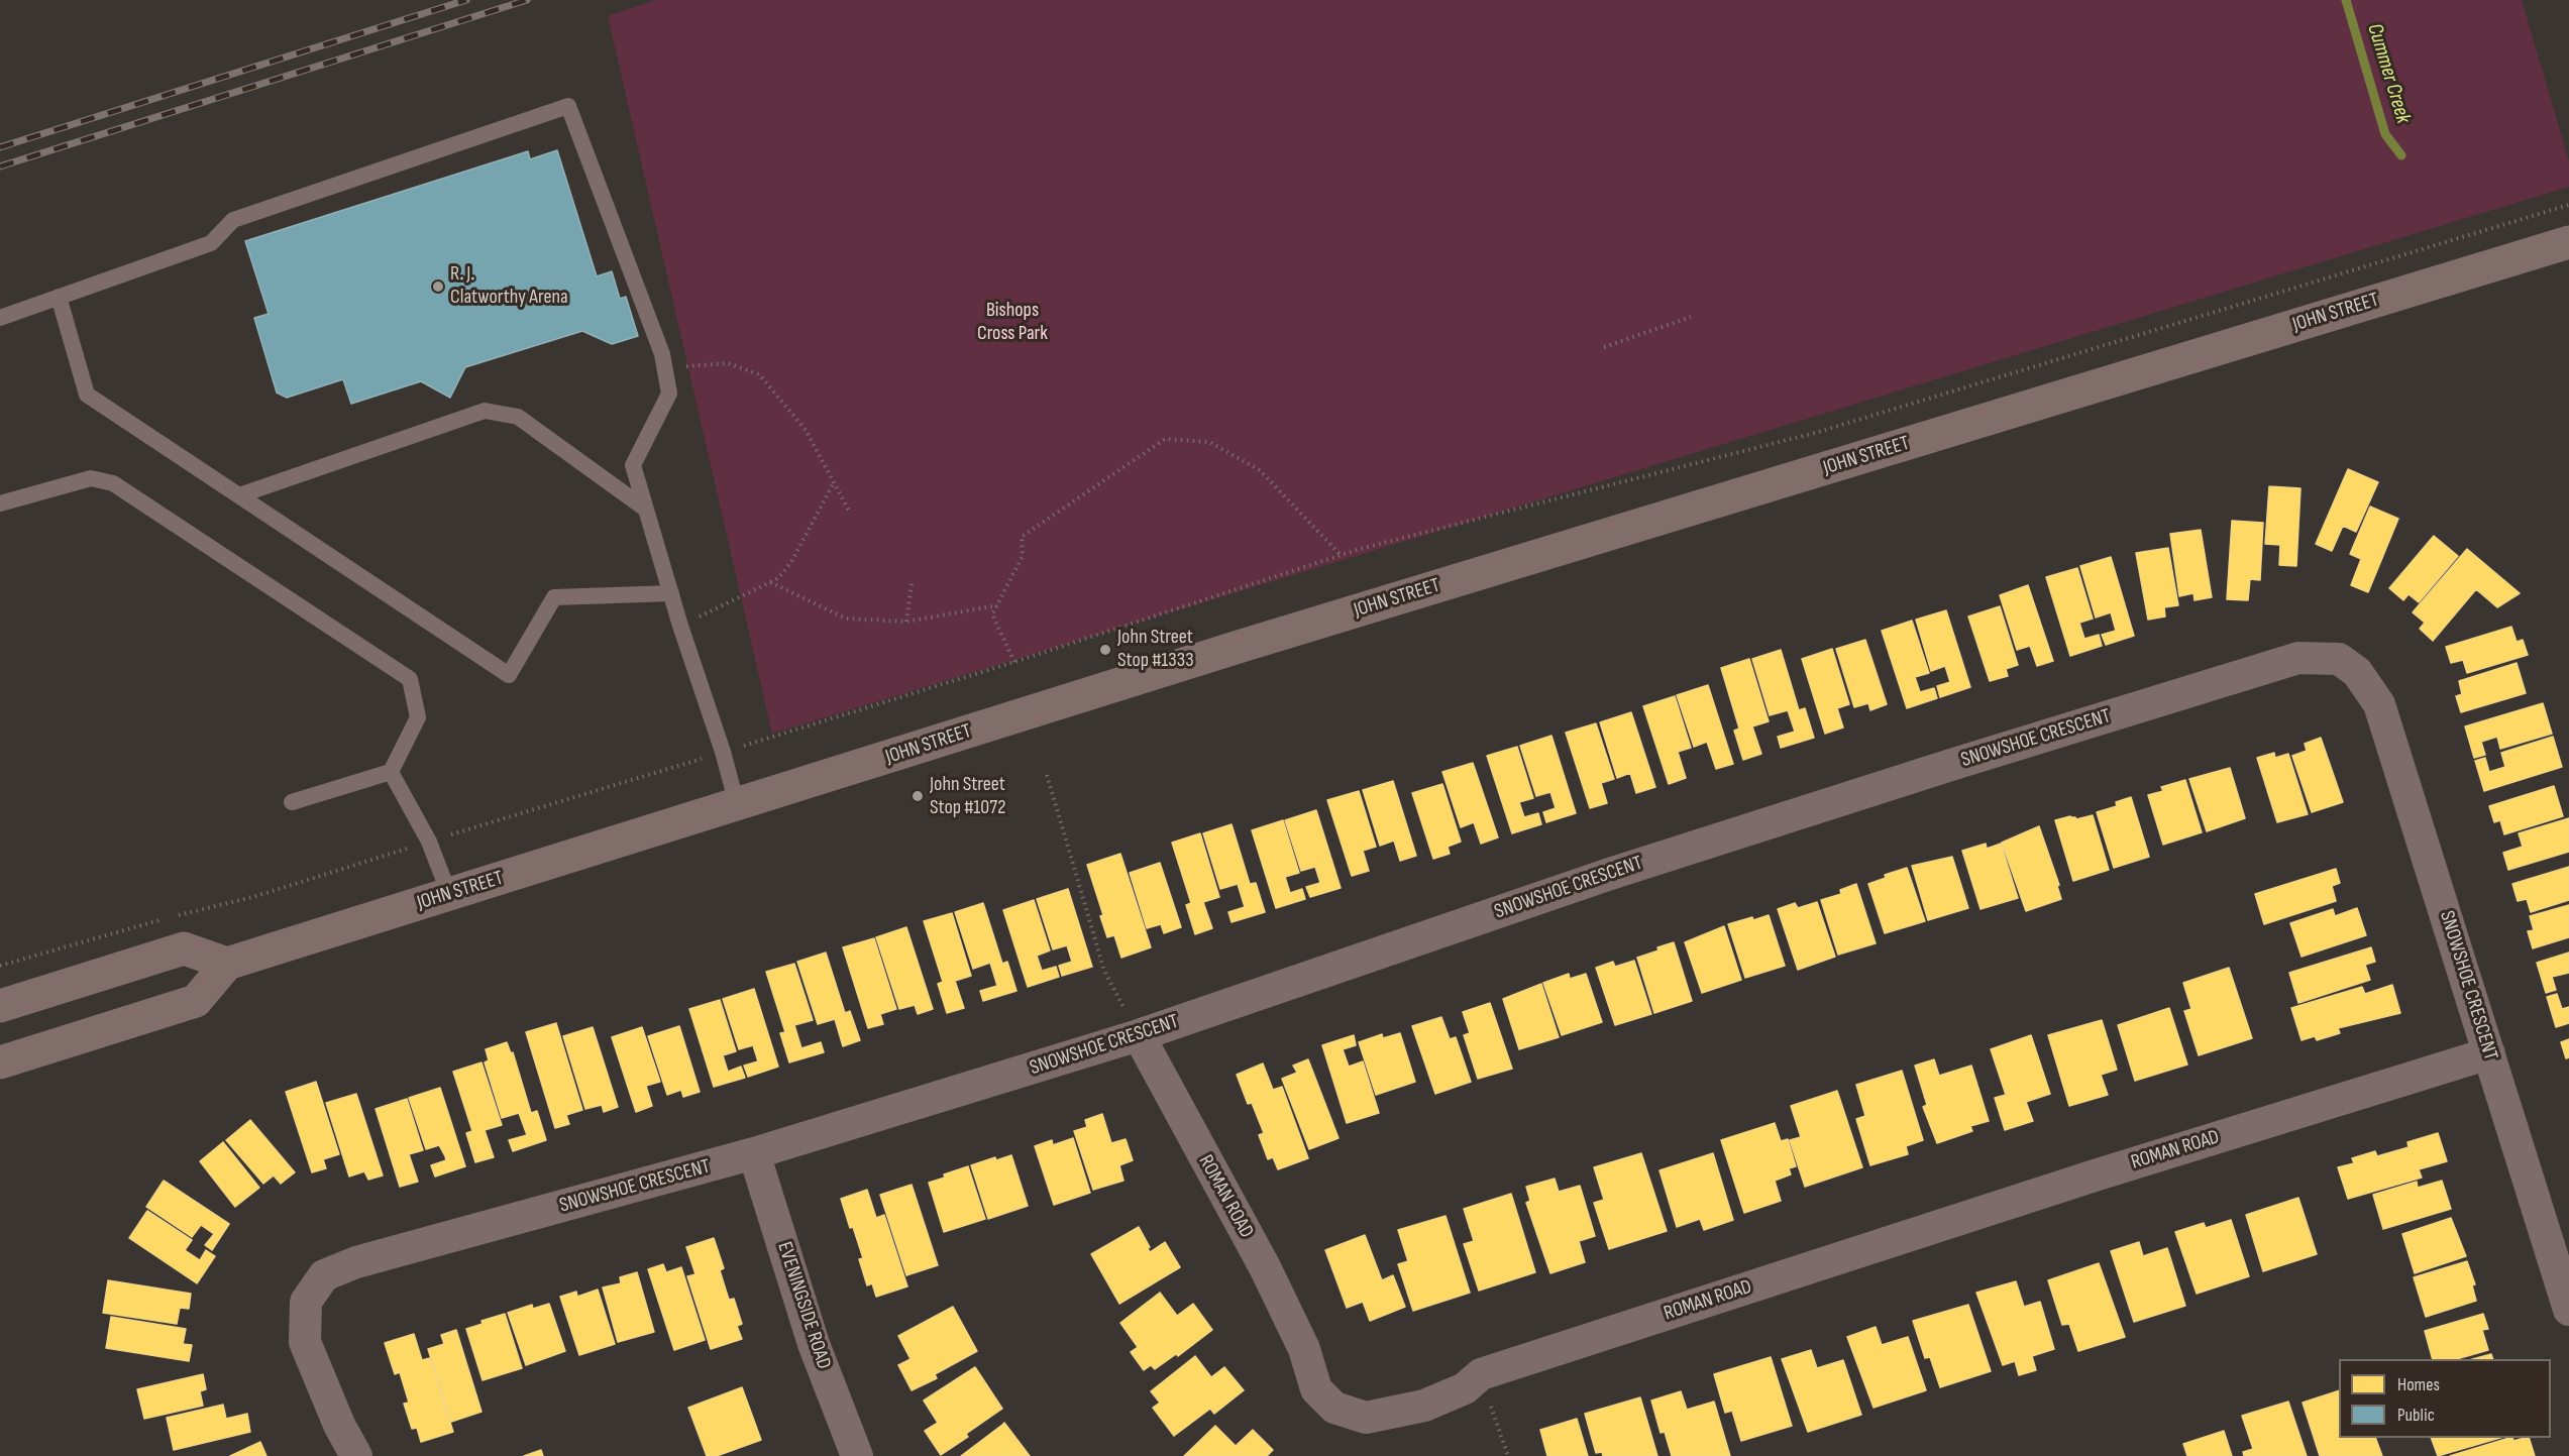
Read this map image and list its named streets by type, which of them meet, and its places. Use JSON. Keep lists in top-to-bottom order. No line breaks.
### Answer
{"streets":{"main road":["JOHN STREET"],"street":["SNOWSHOE CRESCENT","ROMAN ROAD","EVENINGSIDE ROAD"]},"crossings":[["SNOWSHOE CRESCENT","ROMAN ROAD"],["SNOWSHOE CRESCENT","EVENINGSIDE ROAD"]],"water":["Cummer Creek"],"parks":["Bishops Cross Park"],"places":["R. J. Clatworthy Arena","John Street Stop #1333","John Street Stop #1072"],"legend":["Homes","Public"]}
